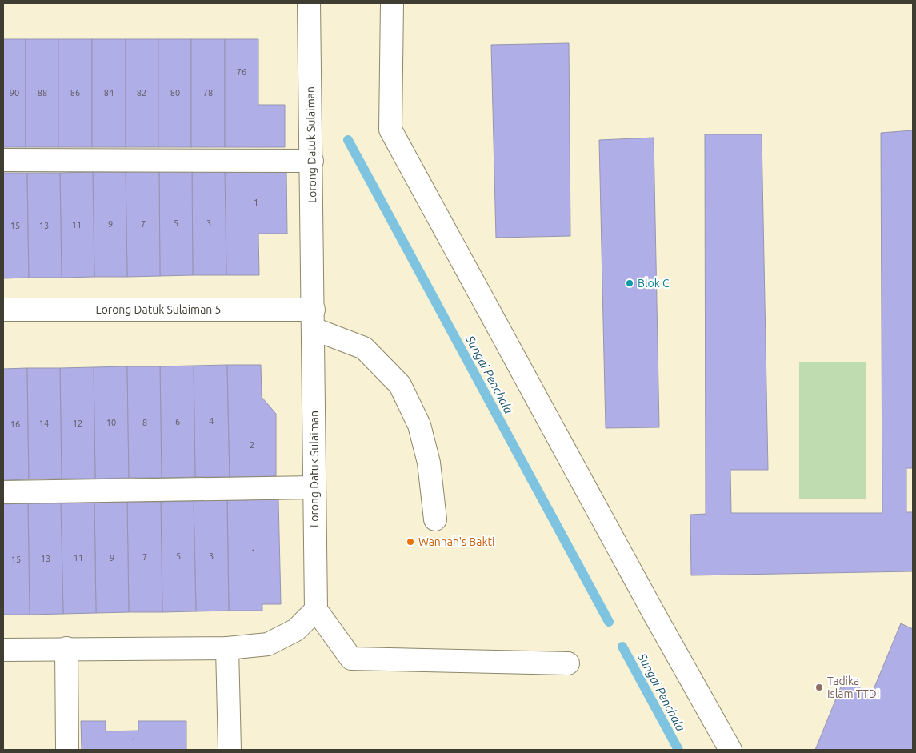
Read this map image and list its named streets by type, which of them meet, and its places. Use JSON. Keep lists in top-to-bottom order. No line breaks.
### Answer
{"streets":{"street":["Lorong Datuk Sulaiman","Lorong Datuk Sulaiman 5"]},"crossings":[["Lorong Datuk Sulaiman","Lorong Datuk Sulaiman 5"]],"water":["Sungai Penchala"],"places":["Blok C","Wannah's Bakti","Tadika Islam TTDI"],"house_numbers":["76","90","88","86","84","82","80","78","1","5","3","9","7","11","15","13","4","6","10","8","14","12","16","2","1","5","3","7","11","9","13","15","1"]}
